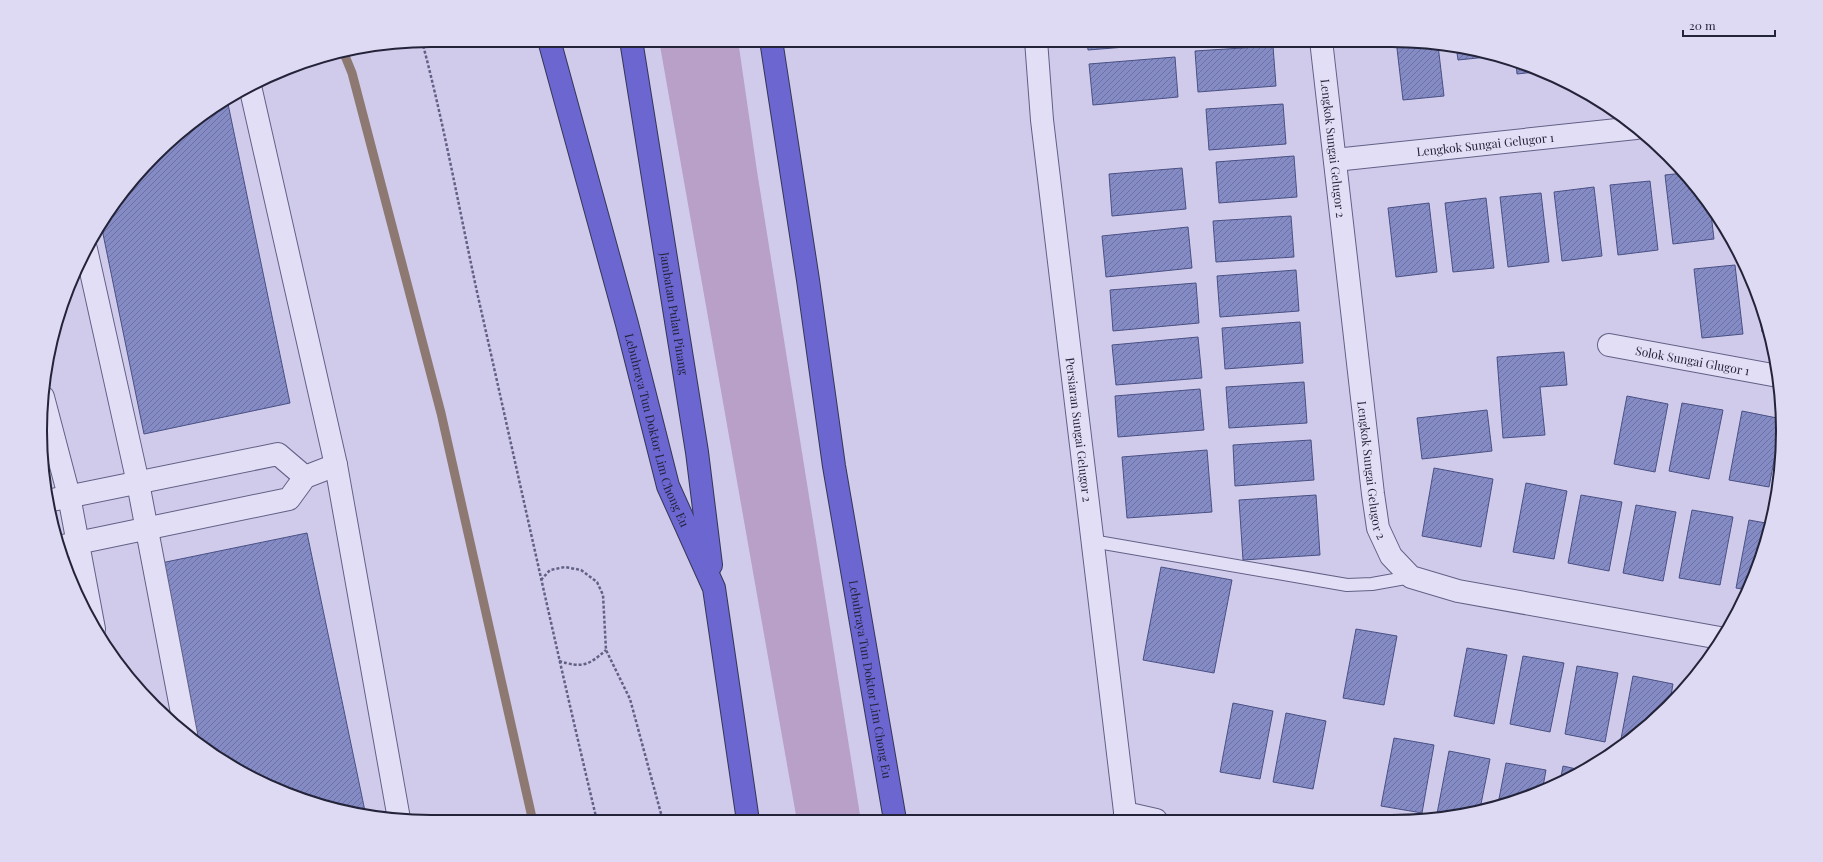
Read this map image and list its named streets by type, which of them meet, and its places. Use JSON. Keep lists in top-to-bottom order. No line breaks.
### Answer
{"streets":{"highway":["Jambatan Pulau Pinang","Lebuhraya Tun Doktor Lim Chong Eu"],"street":["Lengkok Sungai Gelugor 1","Lengkok Sungai Gelugor 2","Solok Sungai Glugor 1","Persiaran Sungai Gelugor 2"]},"crossings":[["Lengkok Sungai Gelugor 1","Lengkok Sungai Gelugor 2"],["Jambatan Pulau Pinang","Lebuhraya Tun Doktor Lim Chong Eu"]],"scale_bar":"20 m"}
